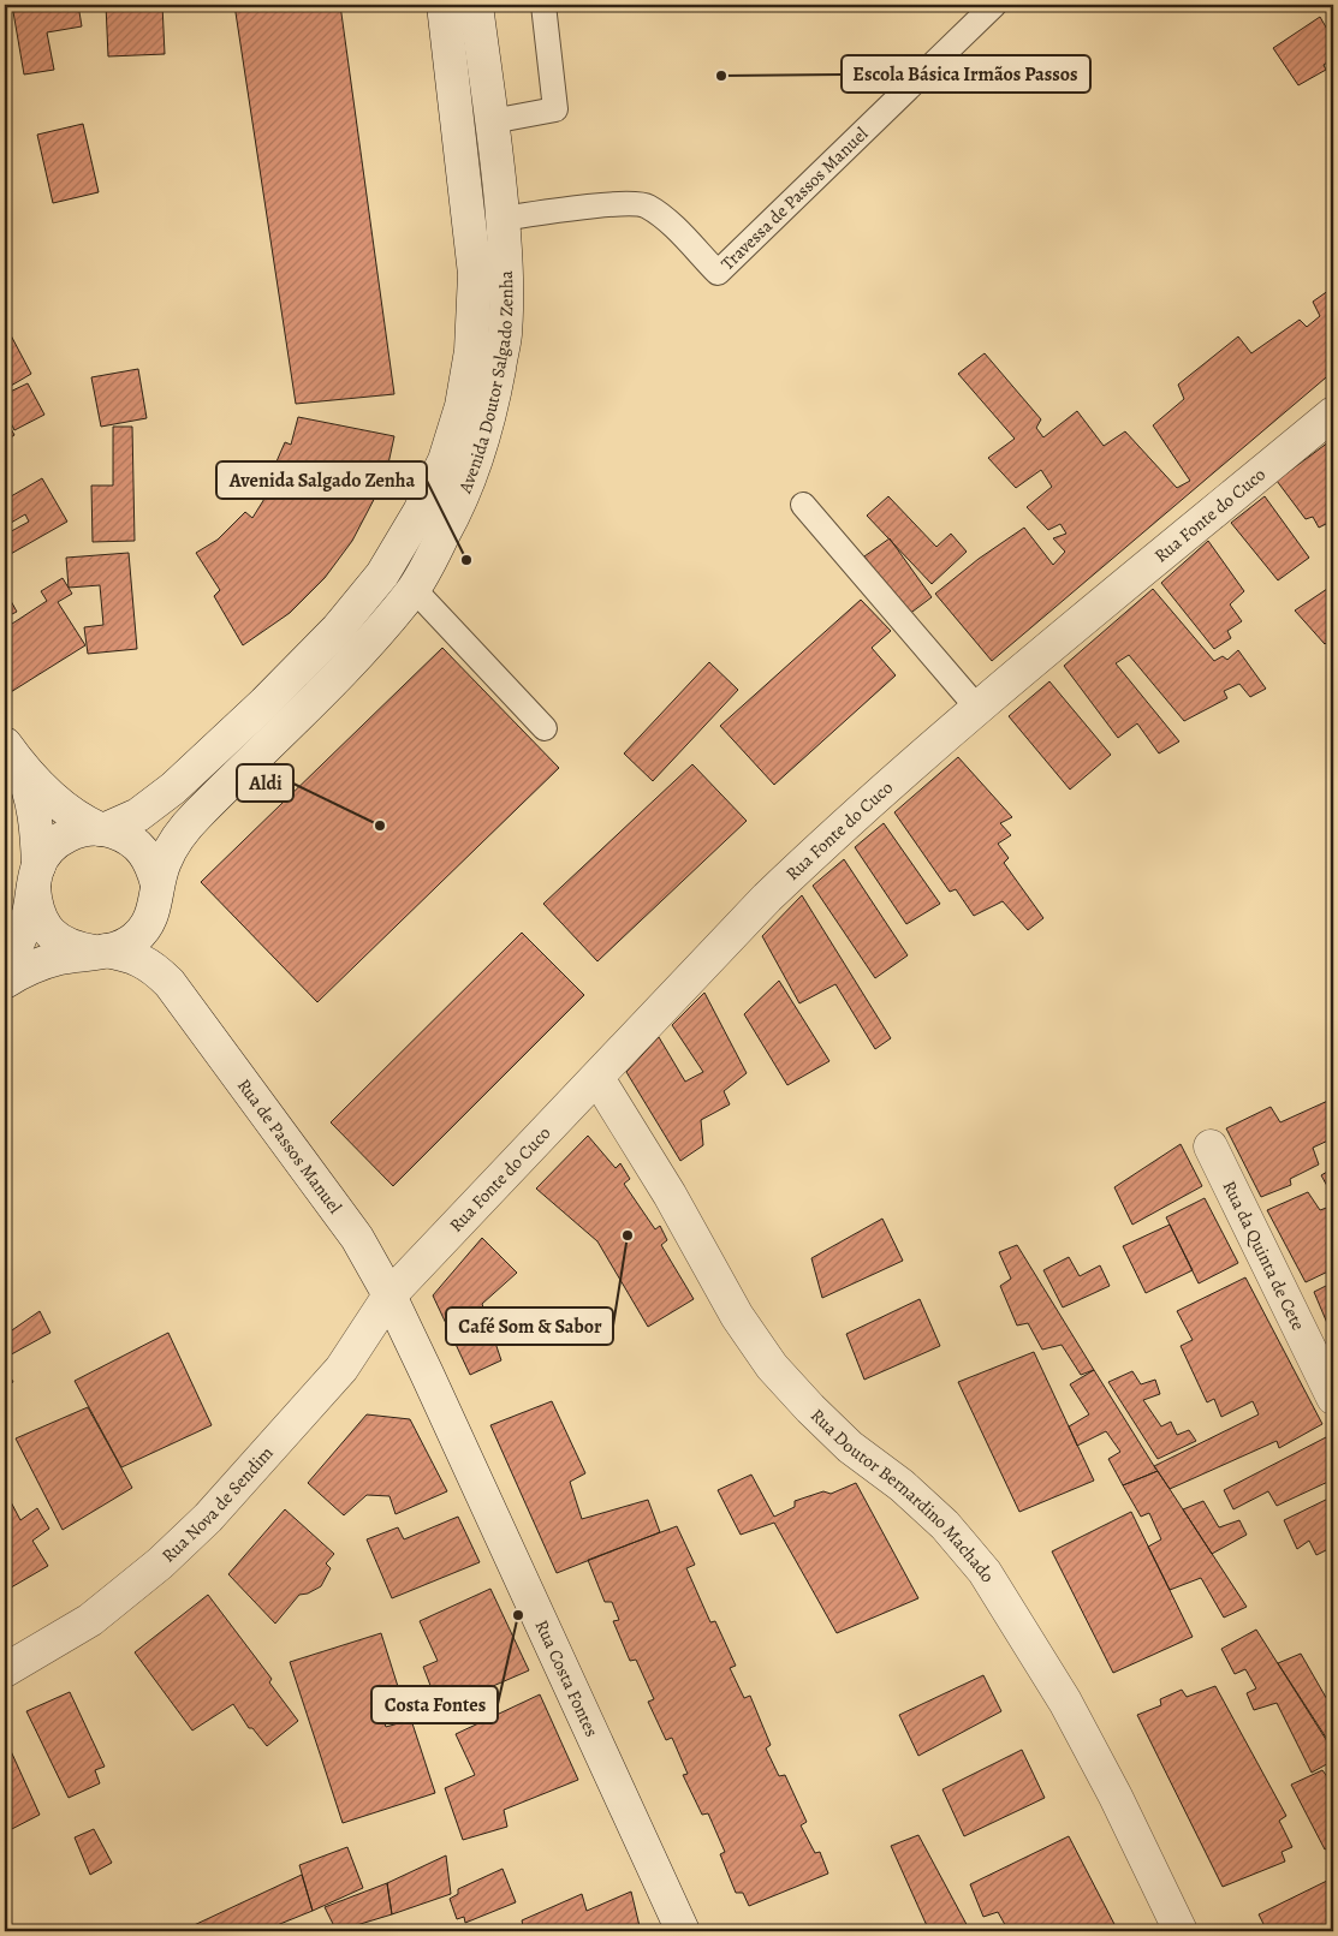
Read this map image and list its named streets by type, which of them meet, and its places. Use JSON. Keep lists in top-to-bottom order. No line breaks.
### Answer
{"streets":{"street":["Avenida Doutor Salgado Zenha","Rua Fonte do Cuco","Rua de Passos Manuel","Rua da Quinta de Cete","Rua Doutor Bernardino Machado","Rua Nova de Sendim","Rua Costa Fontes"],"lane":["Travessa de Passos Manuel"]},"crossings":[["Travessa de Passos Manuel","Avenida Doutor Salgado Zenha"],["Avenida Doutor Salgado Zenha","Rua de Passos Manuel"],["Rua Fonte do Cuco","Rua de Passos Manuel"],["Rua Fonte do Cuco","Rua Doutor Bernardino Machado"],["Rua Fonte do Cuco","Rua Nova de Sendim"],["Rua Fonte do Cuco","Rua Costa Fontes"],["Rua de Passos Manuel","Rua Nova de Sendim"],["Rua de Passos Manuel","Rua Costa Fontes"],["Rua Nova de Sendim","Rua Costa Fontes"]],"places":["Escola Básica Irmãos Passos","Avenida Salgado Zenha","Aldi","Café Som & Sabor","Costa Fontes"]}
